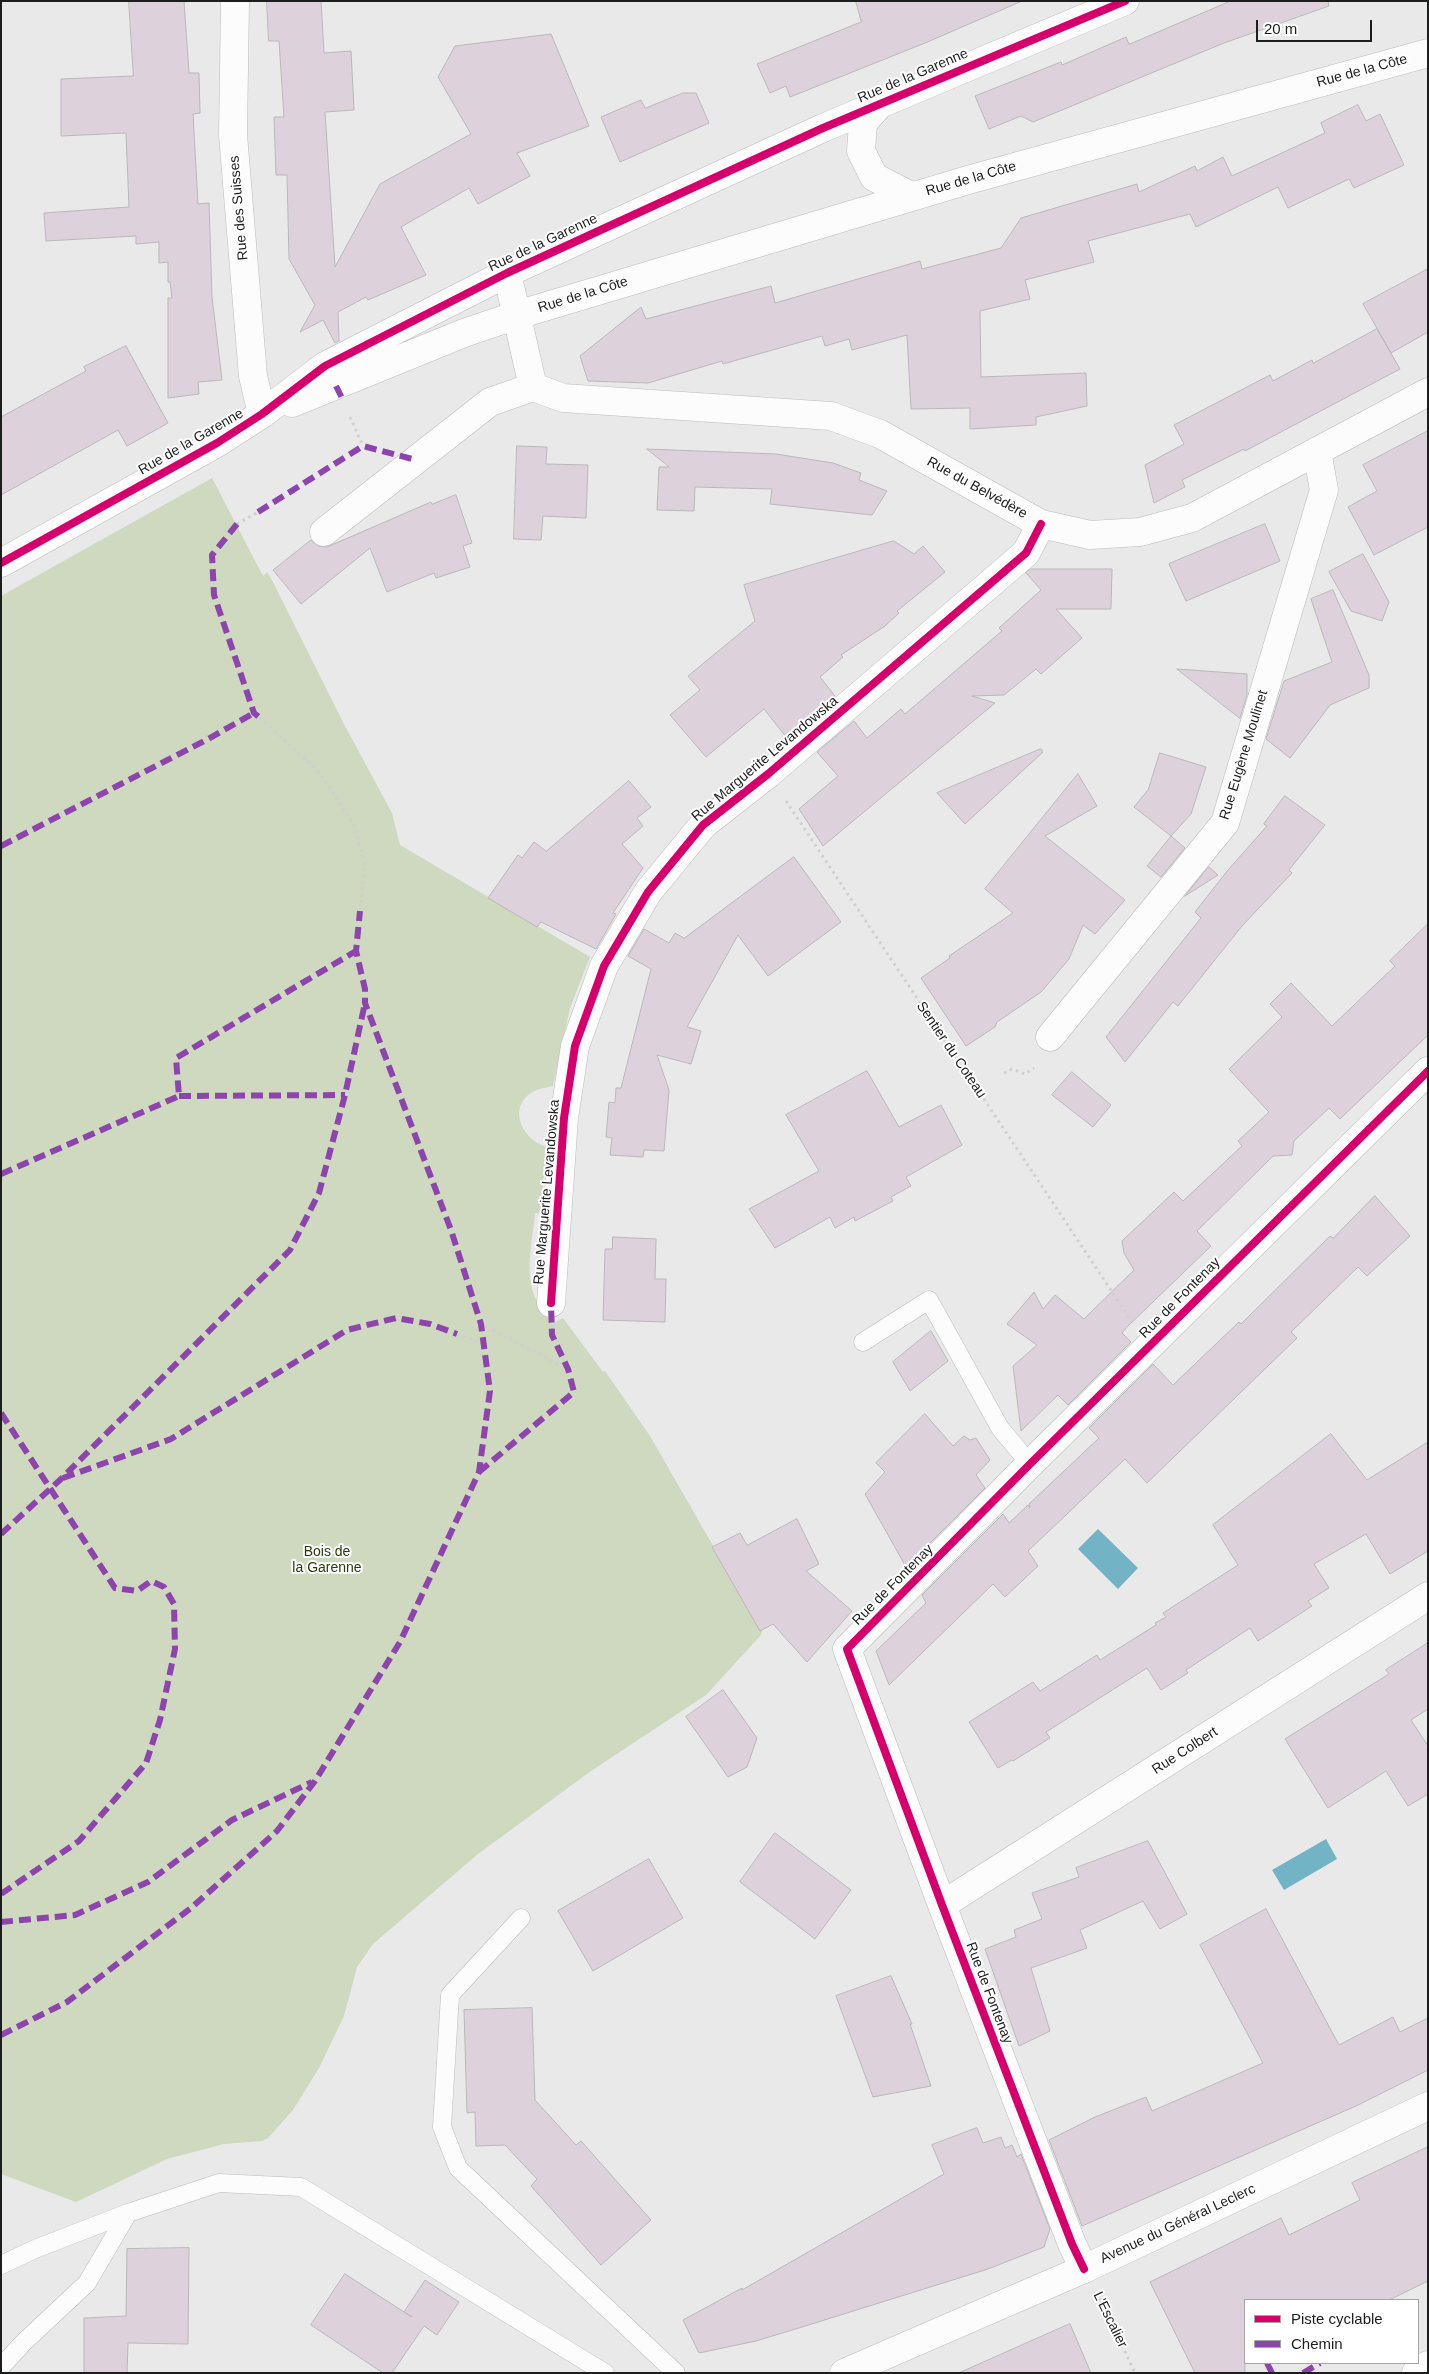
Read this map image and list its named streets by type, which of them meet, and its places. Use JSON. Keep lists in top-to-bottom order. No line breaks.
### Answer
{"streets":{"street":["Rue de la Côte","Rue de la Garenne","Rue des Suisses","Rue du Belvédère","Rue Eugène Moulinet","Rue Marguerite Levandowska","Rue de Fontenay","Rue Colbert","Avenue du Général Leclerc"],"path":["Sentier du Coteau","L'Escalier"]},"crossings":[["Rue de la Côte","Rue de la Garenne"],["Rue de la Côte","Rue des Suisses"],["Rue de la Garenne","Rue des Suisses"],["Rue du Belvédère","Rue Eugène Moulinet"],["Rue du Belvédère","Rue Marguerite Levandowska"],["Rue Marguerite Levandowska","Sentier du Coteau"],["Rue de Fontenay","Rue Colbert"],["Rue de Fontenay","Avenue du Général Leclerc"],["Rue de Fontenay","L'Escalier"],["Avenue du Général Leclerc","L'Escalier"]],"parks":["Bois de la Garenne"],"legend":["Piste cyclable","Chemin"],"scale_bar":"20 m"}
